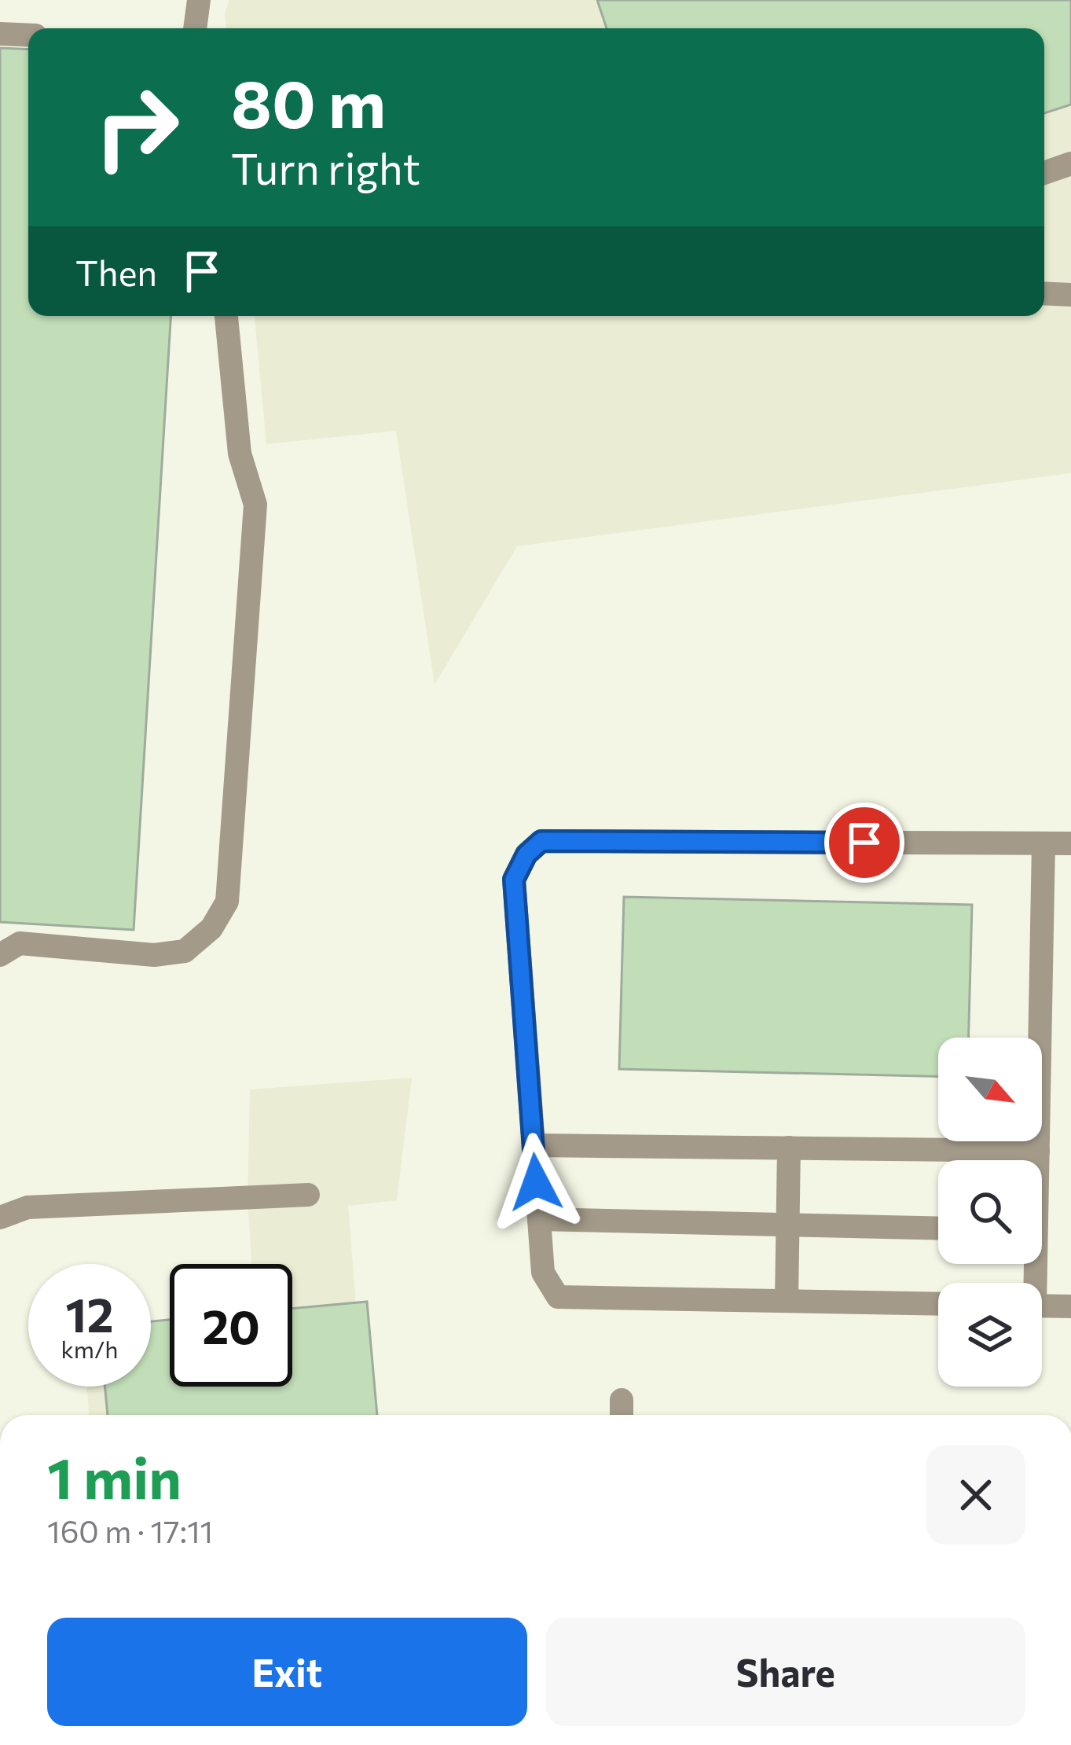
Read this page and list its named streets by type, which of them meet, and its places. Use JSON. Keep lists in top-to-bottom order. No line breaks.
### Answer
{"north":"bottom right","page":{"turn":["80 m","Turn right"],"then":"Then","speed":"12 km/h","limit":"20","heading":["1 min","160 m · 17:11"],"buttons":["Exit","Share"]}}
